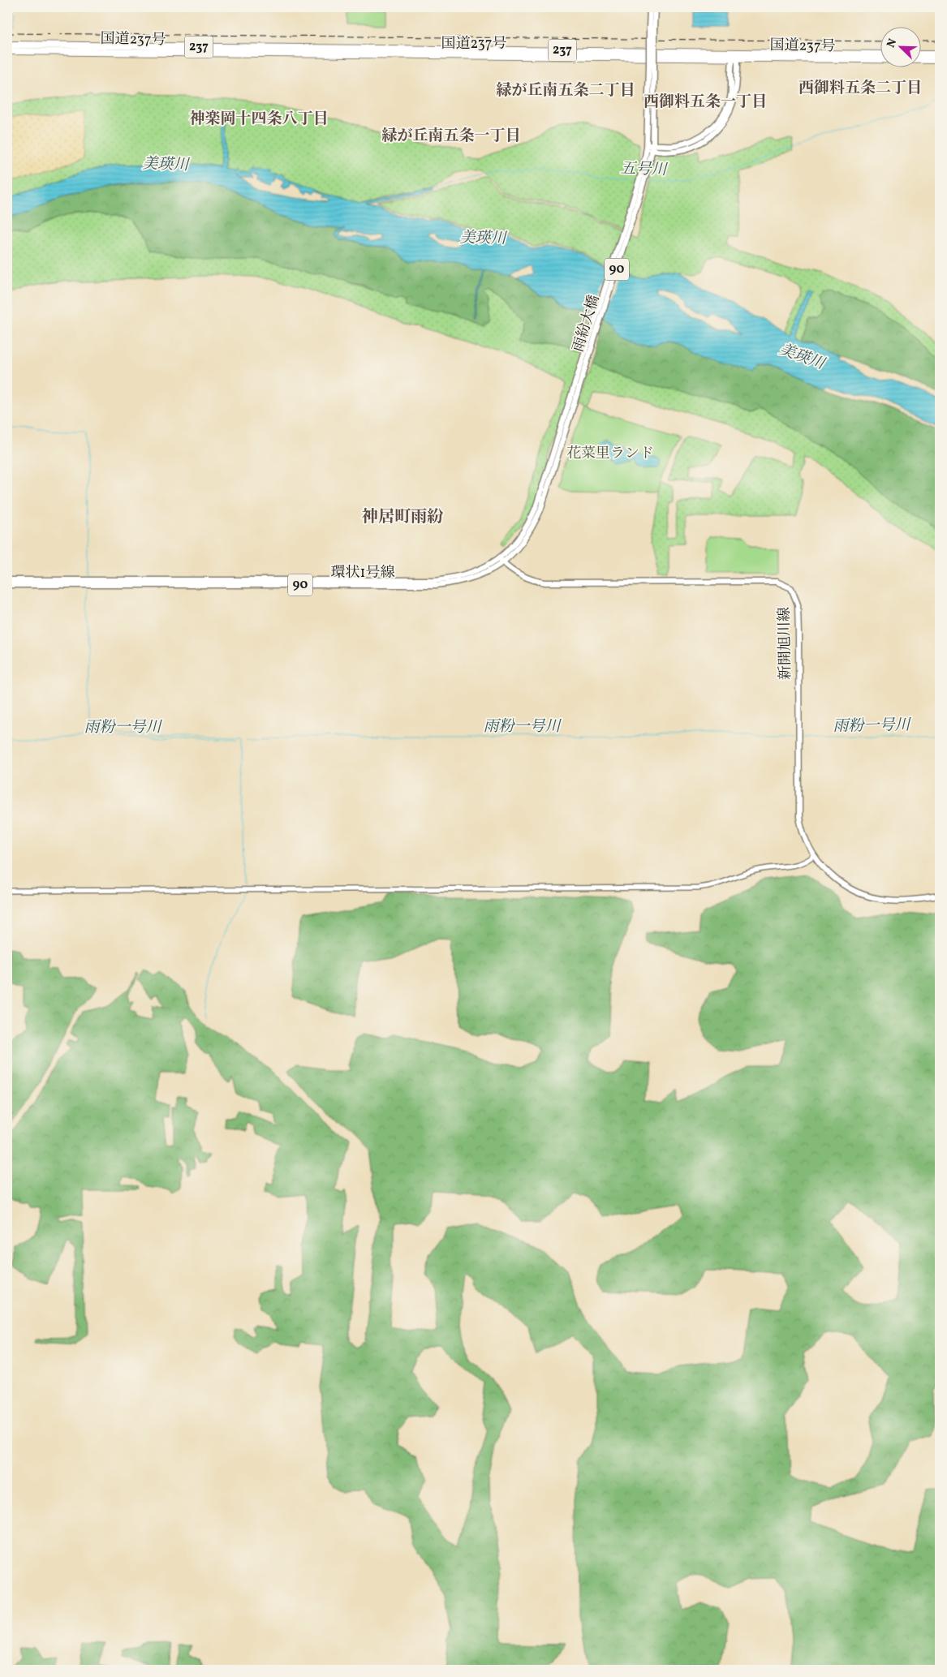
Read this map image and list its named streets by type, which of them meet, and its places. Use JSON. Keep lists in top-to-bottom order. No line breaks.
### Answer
{"streets":{"highway":["国道237号","237"],"main road":["90","雨紛大橋","環状1号線","新開旭川線"]},"crossings":[["90","雨紛大橋"],["雨紛大橋","環状1号線"],["環状1号線","新開旭川線"]],"districts":["西御料五条二丁目","緑が丘南五条二丁目","西御料五条一丁目","神楽岡十四条八丁目","緑が丘南五条一丁目","神居町雨紛"],"water":["美瑛川","五号川","雨粉一号川"],"parks":["花菜里ランド"],"north":"top left"}
